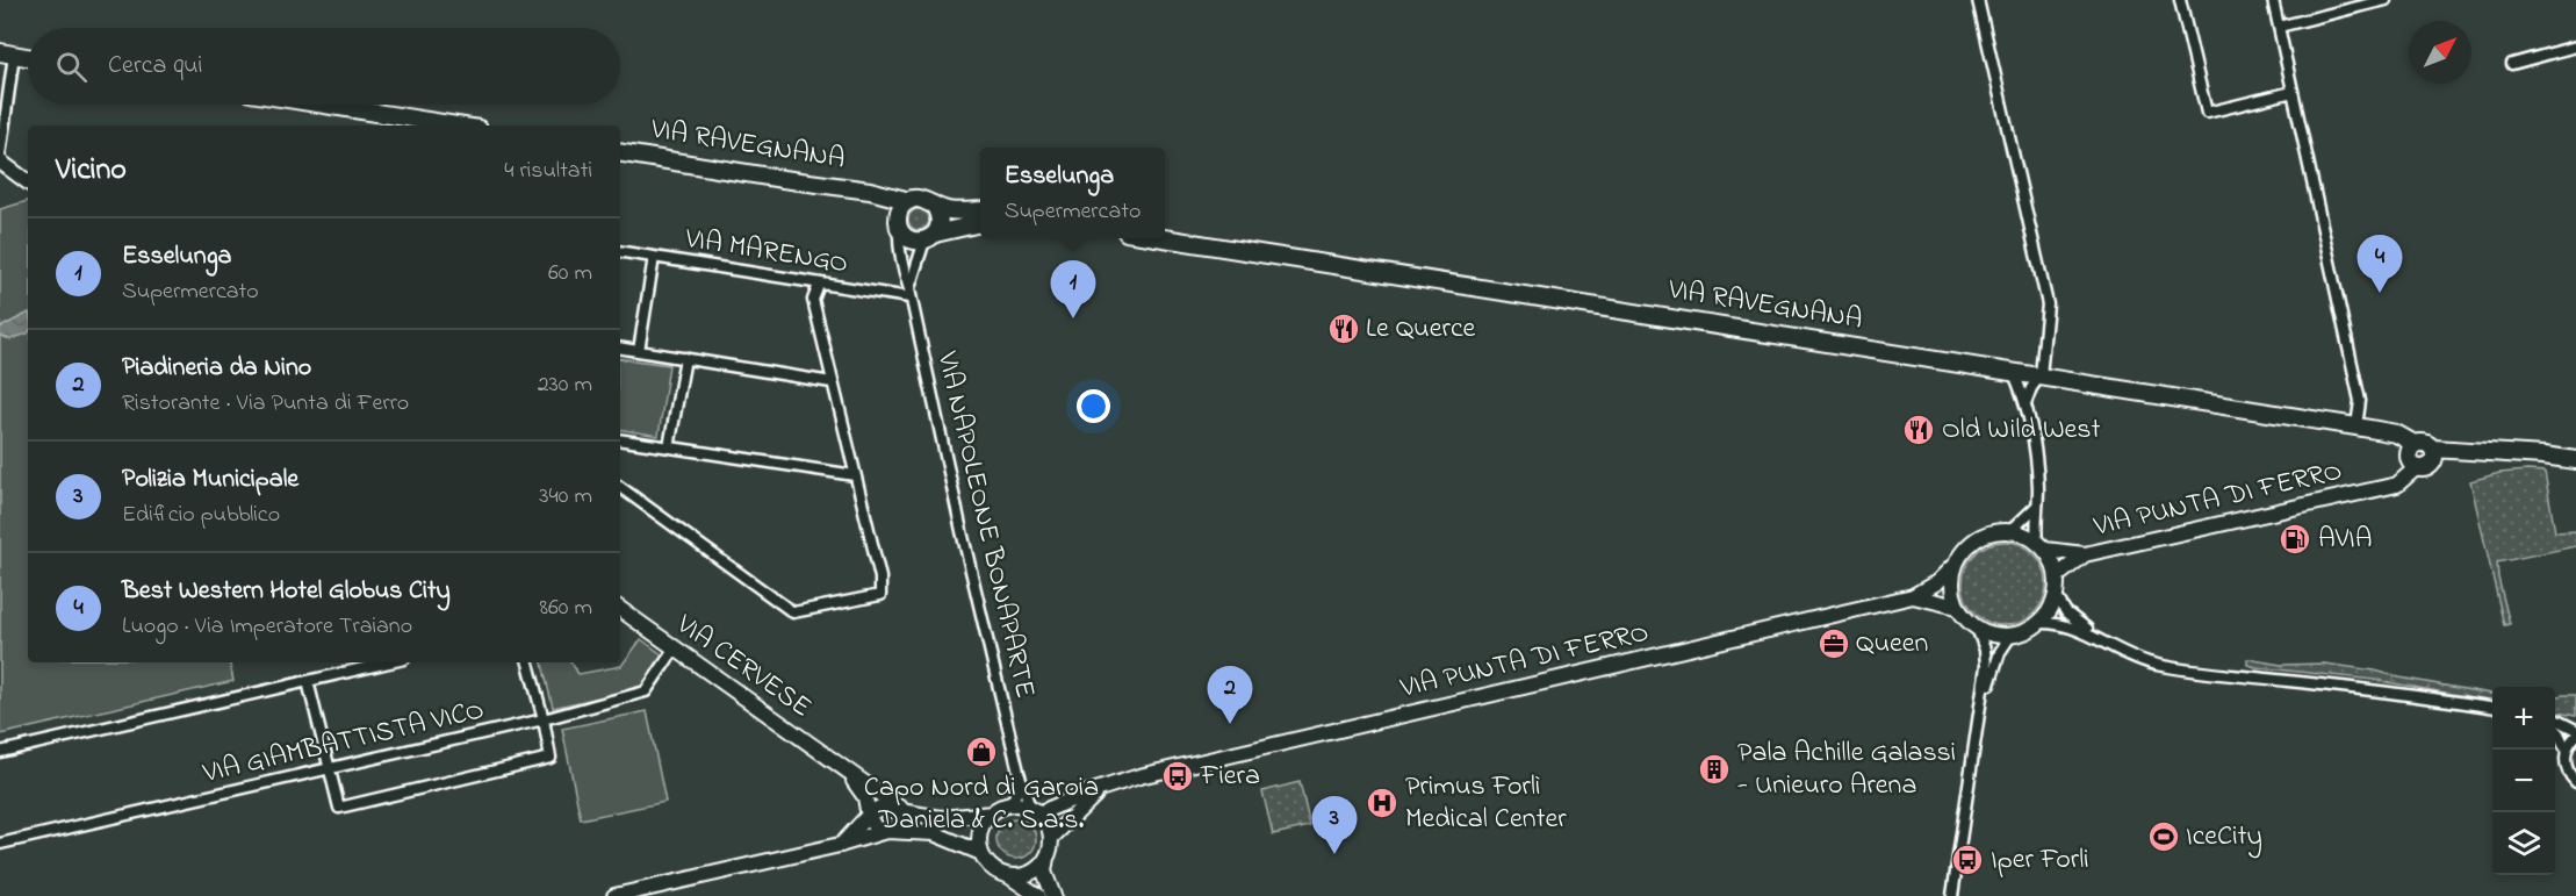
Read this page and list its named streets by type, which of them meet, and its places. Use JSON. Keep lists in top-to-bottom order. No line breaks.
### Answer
{"streets":{"main road":["VIA RAVEGNANA"],"street":["VIA MARENGO","VIA PUNTA DI FERRO","VIA NAPOLEONE BONAPARTE","VIA CERVESE","VIA GIAMBATTISTA VICO"]},"crossings":[["VIA RAVEGNANA","VIA PUNTA DI FERRO"],["VIA RAVEGNANA","VIA NAPOLEONE BONAPARTE"],["VIA MARENGO","VIA NAPOLEONE BONAPARTE"],["VIA PUNTA DI FERRO","VIA NAPOLEONE BONAPARTE"],["VIA PUNTA DI FERRO","VIA CERVESE"],["VIA NAPOLEONE BONAPARTE","VIA CERVESE"],["VIA CERVESE","VIA GIAMBATTISTA VICO"]],"places":{"restaurant":["Le Querce","Old Wild West"],"fuel station":["AVIA"],"office":["Queen"],"shop":["Capo Nord di Garoia Daniela & C. S.a.s."],"building":["Pala Achille Galassi - Unieuro Arena"],"bus stop":["Fiera","Iper Forli"],"hospital":["Primus Forlì Medical Center"],"sports":["IceCity"]},"north":"top right","page":{"search":"Cerca qui","heading":["Vicino","4 risultati"],"popup":["Esselunga","Supermercato"],"list":[{"mark":"1","name":"Esselunga","note":"Supermercato","value":"60 m"},{"mark":"2","name":"Piadineria da Nino","note":"Ristorante · Via Punta di Ferro","value":"230 m"},{"mark":"3","name":"Polizia Municipale","note":"Edificio pubblico","value":"340 m"},{"mark":"4","name":"Best Western Hotel Globus City","note":"Luogo · Via Imperatore Traiano","value":"860 m"}],"pins":["4","1","2","3"],"map_buttons":["+","−"]}}
